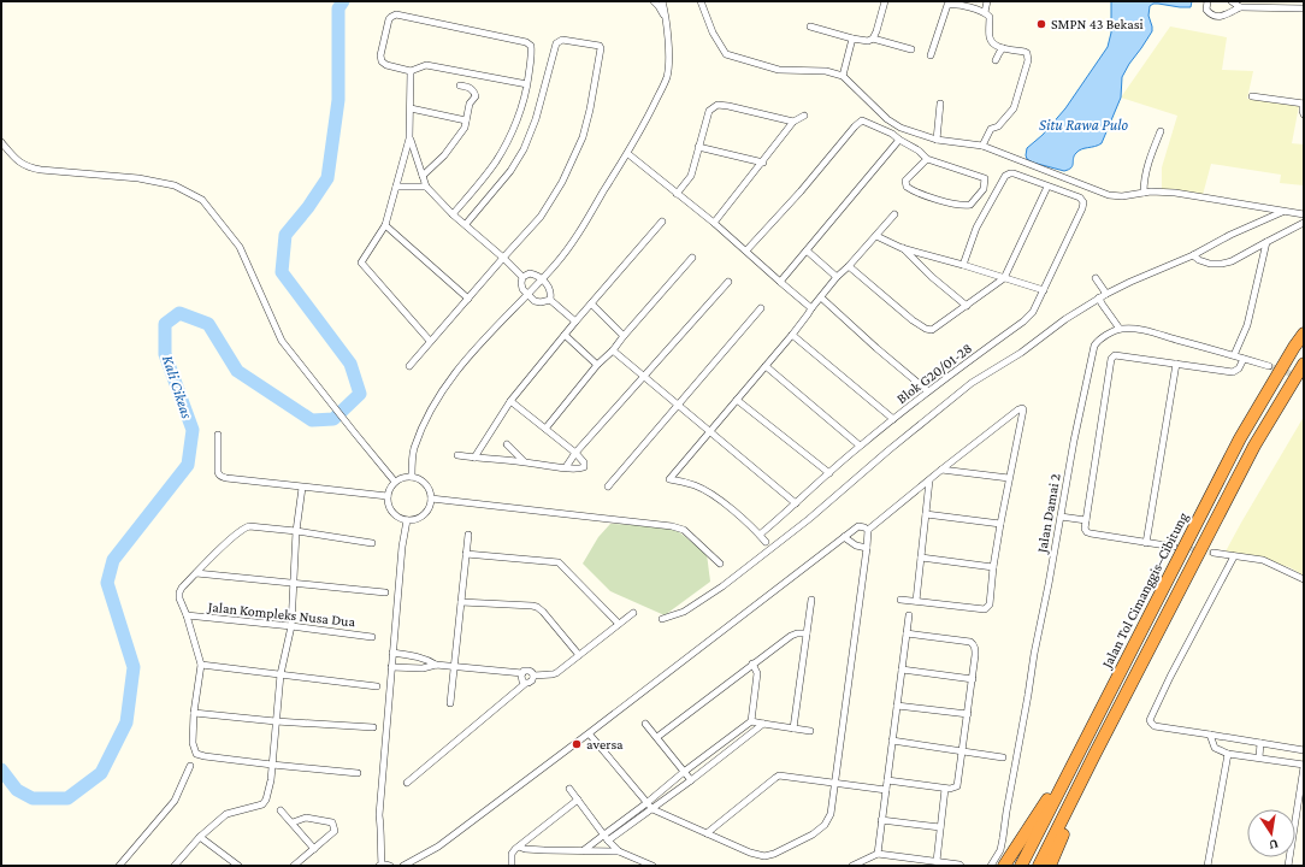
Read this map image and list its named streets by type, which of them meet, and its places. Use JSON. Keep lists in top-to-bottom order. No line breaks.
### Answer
{"streets":{"highway":["Jalan Tol Cimanggis–Cibitung"],"street":["Blok G20/01-28","Jalan Damai 2","Jalan Kompleks Nusa Dua"]},"water":["Situ Rawa Pulo","Kali Cikeas"],"places":["SMPN 43 Bekasi","aversa"],"north":"bottom"}
